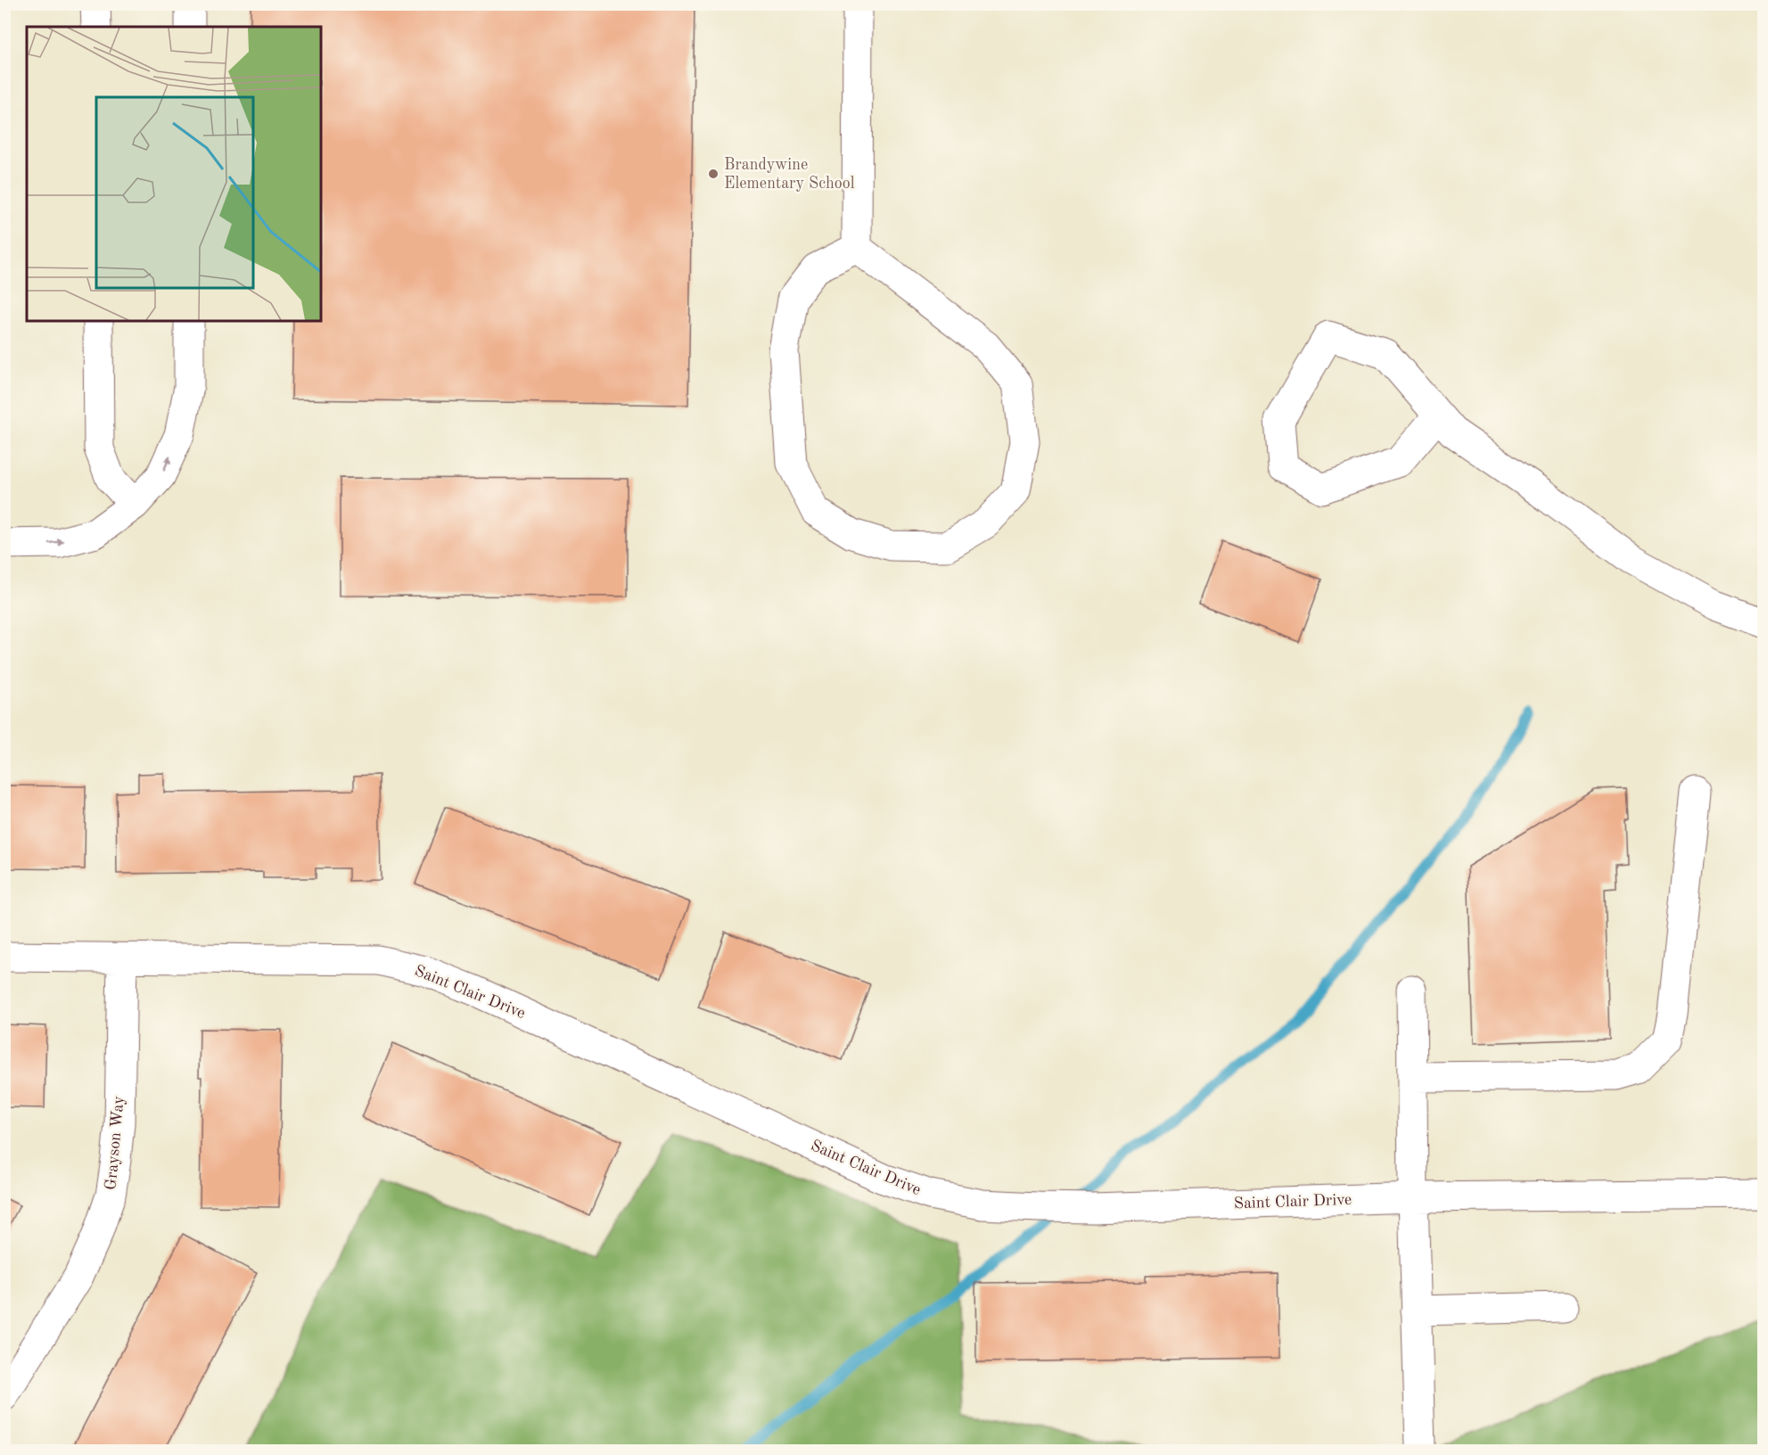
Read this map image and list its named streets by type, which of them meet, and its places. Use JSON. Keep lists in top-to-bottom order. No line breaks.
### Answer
{"streets":{"street":["Saint Clair Drive","Grayson Way"]},"crossings":[["Saint Clair Drive","Grayson Way"]],"places":["Brandywine Elementary School"]}
